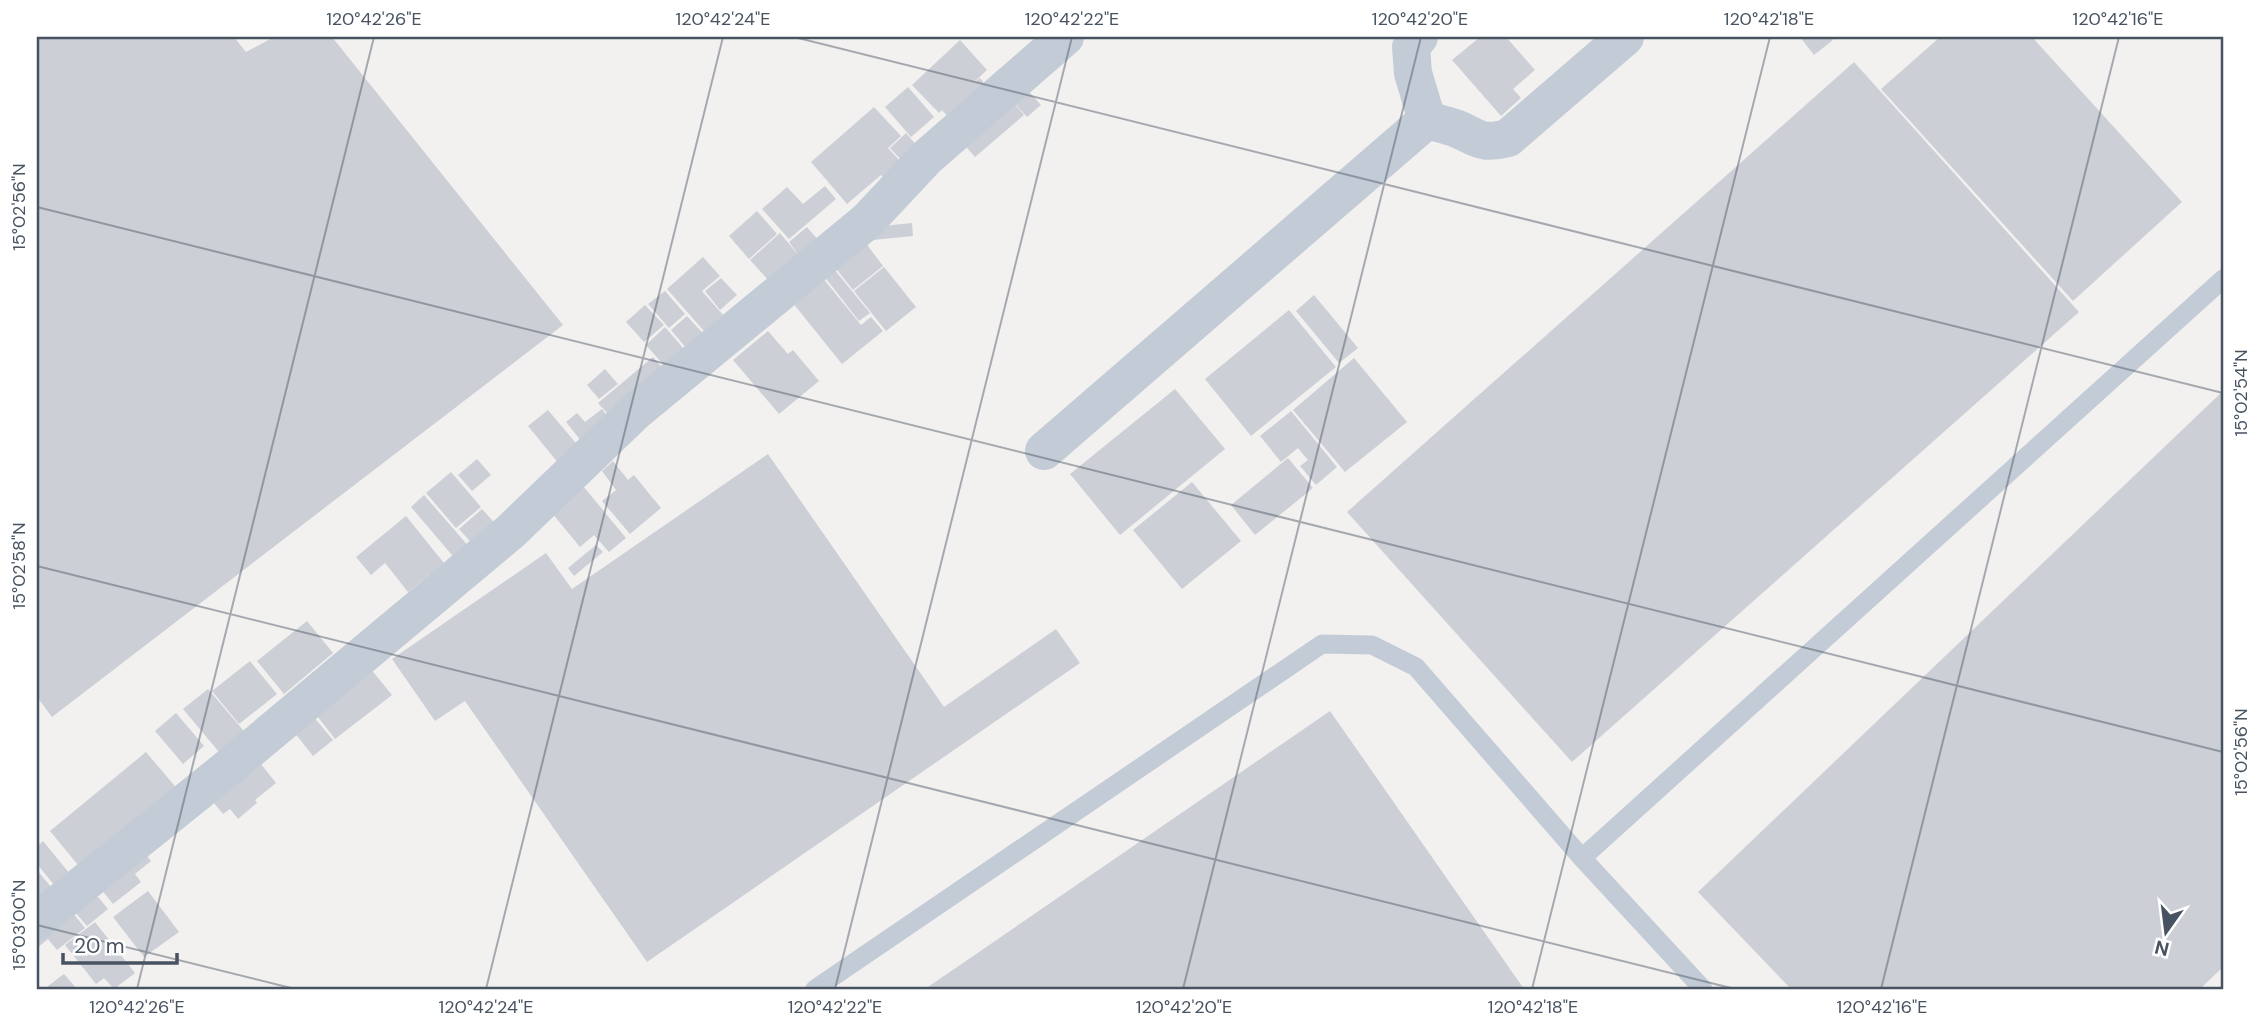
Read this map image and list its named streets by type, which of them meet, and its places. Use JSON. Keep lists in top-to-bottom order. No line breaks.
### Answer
{"scale_bar":"20 m","north":"bottom","coordinates":["120°42'26\"E","120°42'24\"E","120°42'22\"E","120°42'20\"E","120°42'18\"E","120°42'16\"E","15°02'56\"N","15°02'54\"N","15°02'58\"N","15°03'00\"N"]}
